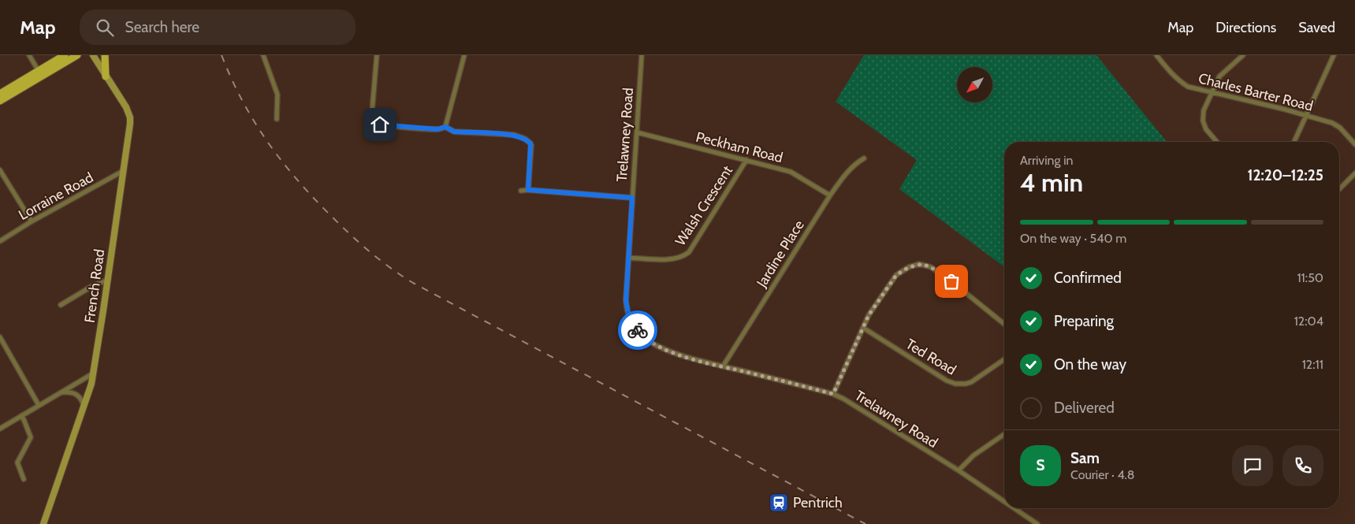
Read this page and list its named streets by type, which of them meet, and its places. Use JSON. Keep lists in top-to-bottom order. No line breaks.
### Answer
{"streets":{"street":["Charles Barter Road","Trelawney Road","Peckham Road","Lorraine Road","Walsh Crescent","Jardine Place","French Road","Ted Road"]},"crossings":[["Trelawney Road","Peckham Road"],["Trelawney Road","Walsh Crescent"],["Trelawney Road","Jardine Place"],["Peckham Road","Walsh Crescent"],["Peckham Road","Jardine Place"],["Lorraine Road","French Road"]],"places":{"station":["Pentrich"]},"north":"bottom left","page":{"header":"Map","search":"Search here","nav":["Map","Directions","Saved"],"heading":["4 min","Arriving in","12:20–12:25"],"panel":["Sam","Courier · 4.8"],"bar":"On the way · 540 m","list":[["Confirmed","11:50"],["Preparing","12:04"],["On the way","12:11"],"Delivered"],"round":"S"}}
